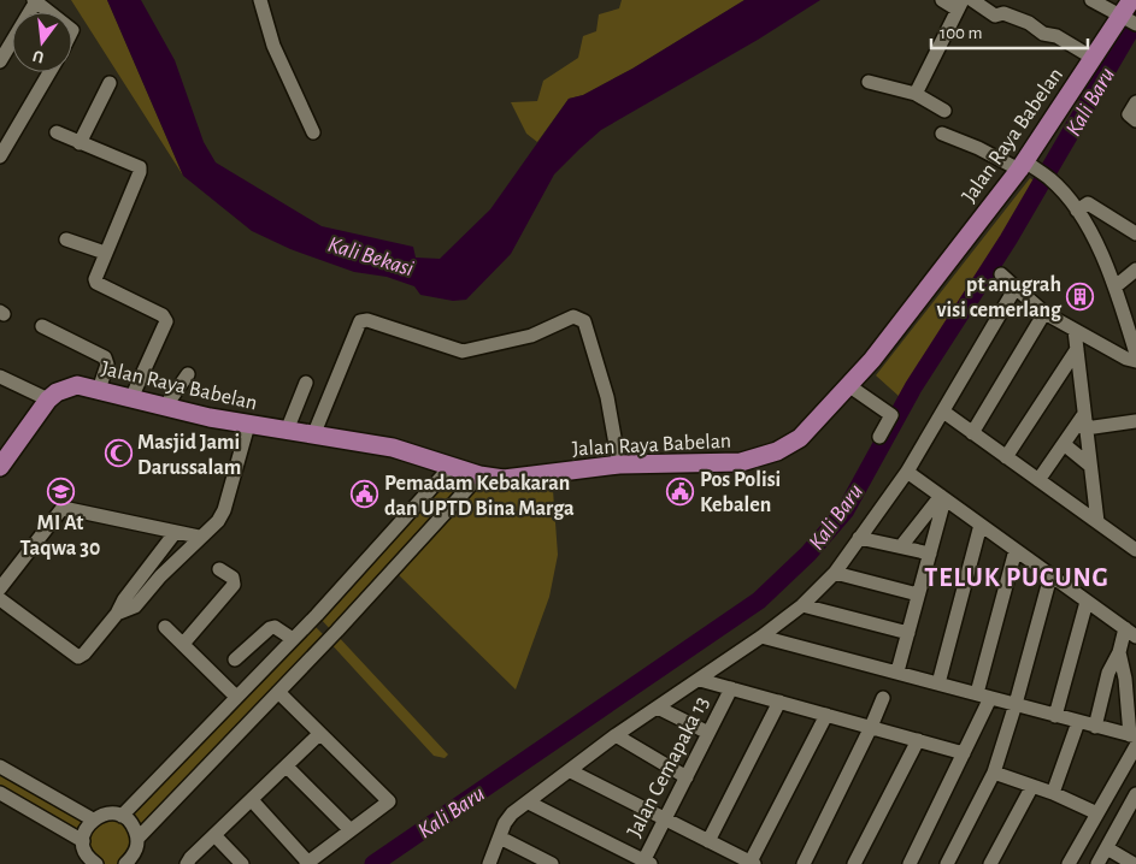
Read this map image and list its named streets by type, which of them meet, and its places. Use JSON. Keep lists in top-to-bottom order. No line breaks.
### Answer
{"streets":{"main road":["Jalan Raya Babelan"],"street":["Jalan Cemapaka 13"]},"districts":["TELUK PUCUNG"],"water":["Kali Baru","Kali Bekasi"],"places":{"building":["pt anugrah visi cemerlang"],"mosque":["Masjid Jami Darussalam"],"public building":["Pos Polisi Kebalen","Pemadam Kebakaran dan UPTD Bina Marga"],"school or university":["MI At Taqwa 30"]},"scale_bar":"100 m","north":"bottom"}
